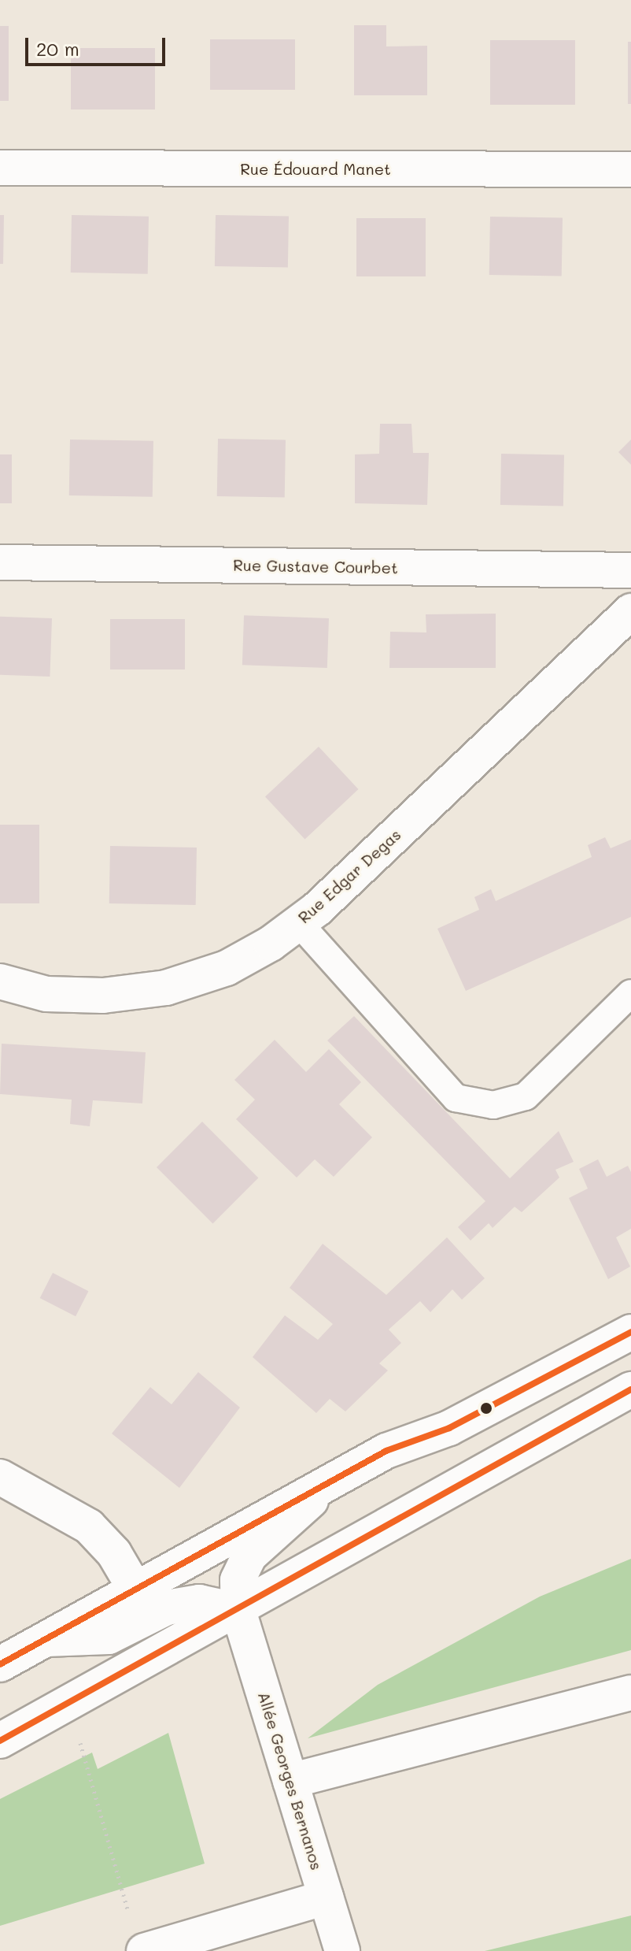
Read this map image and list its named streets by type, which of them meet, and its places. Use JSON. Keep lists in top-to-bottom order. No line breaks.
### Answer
{"streets":{"street":["Rue Édouard Manet","Rue Gustave Courbet","Rue Edgar Degas","Allée Georges Bernanos"]},"scale_bar":"20 m"}
